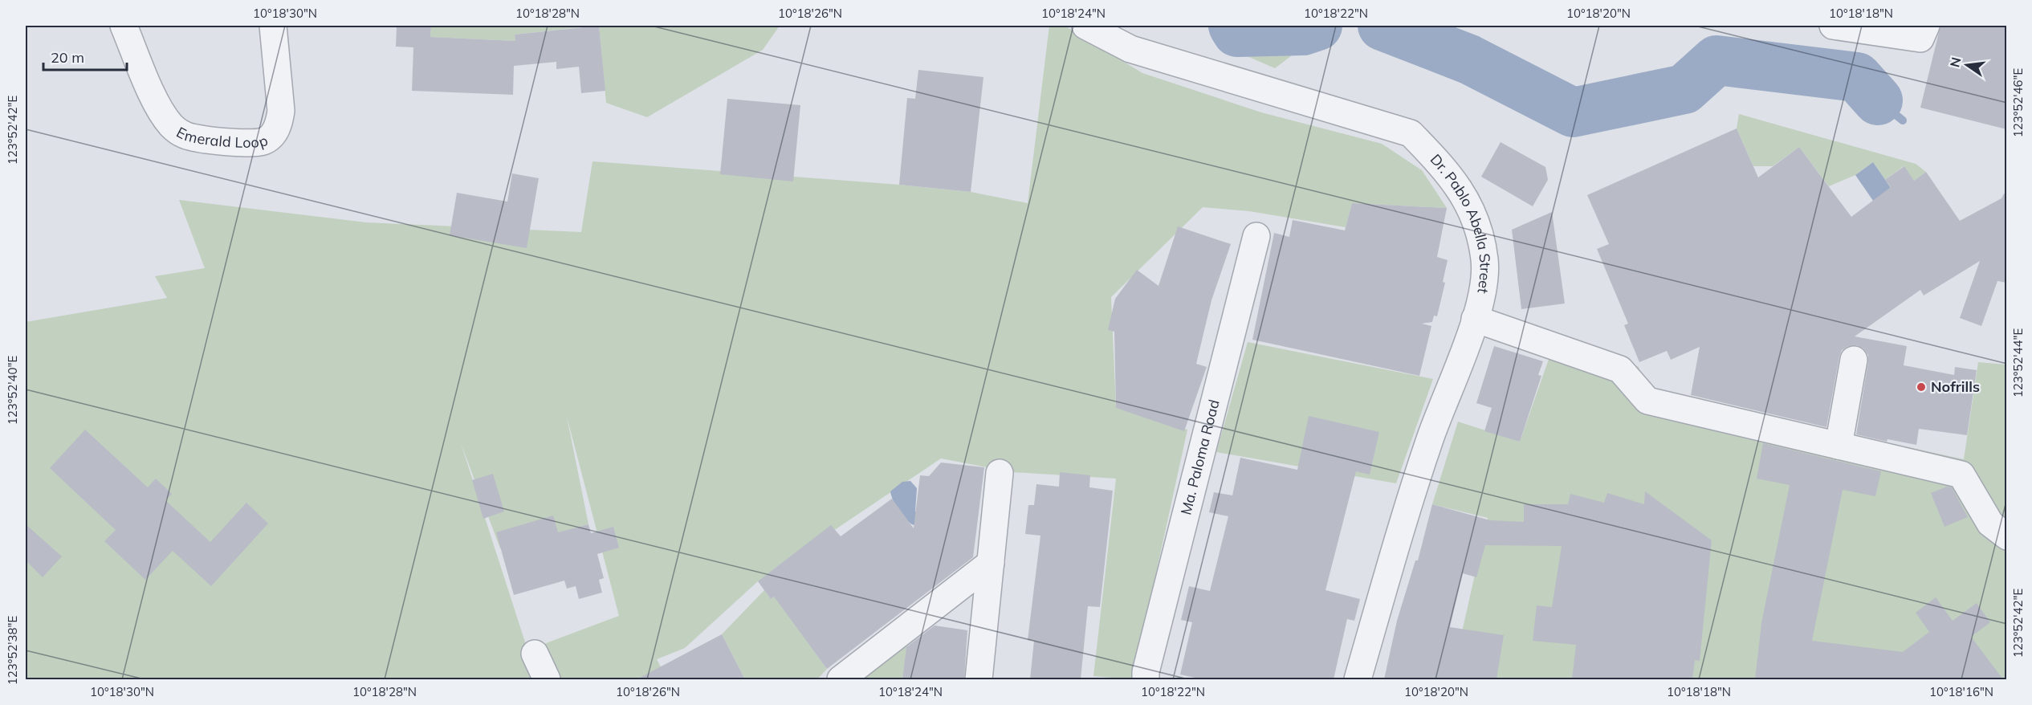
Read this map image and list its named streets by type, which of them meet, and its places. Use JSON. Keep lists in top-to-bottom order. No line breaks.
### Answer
{"streets":{"street":["Emerald Loop","Dr. Pablo Abella Street","Ma. Paloma Road"]},"places":["Nofrills"],"scale_bar":"20 m","north":"left","coordinates":["10°18'30\"N","10°18'28\"N","10°18'26\"N","10°18'24\"N","10°18'22\"N","10°18'20\"N","10°18'18\"N","123°52'46\"E","123°52'42\"E","123°52'44\"E","123°52'40\"E","123°52'38\"E","10°18'16\"N"]}
